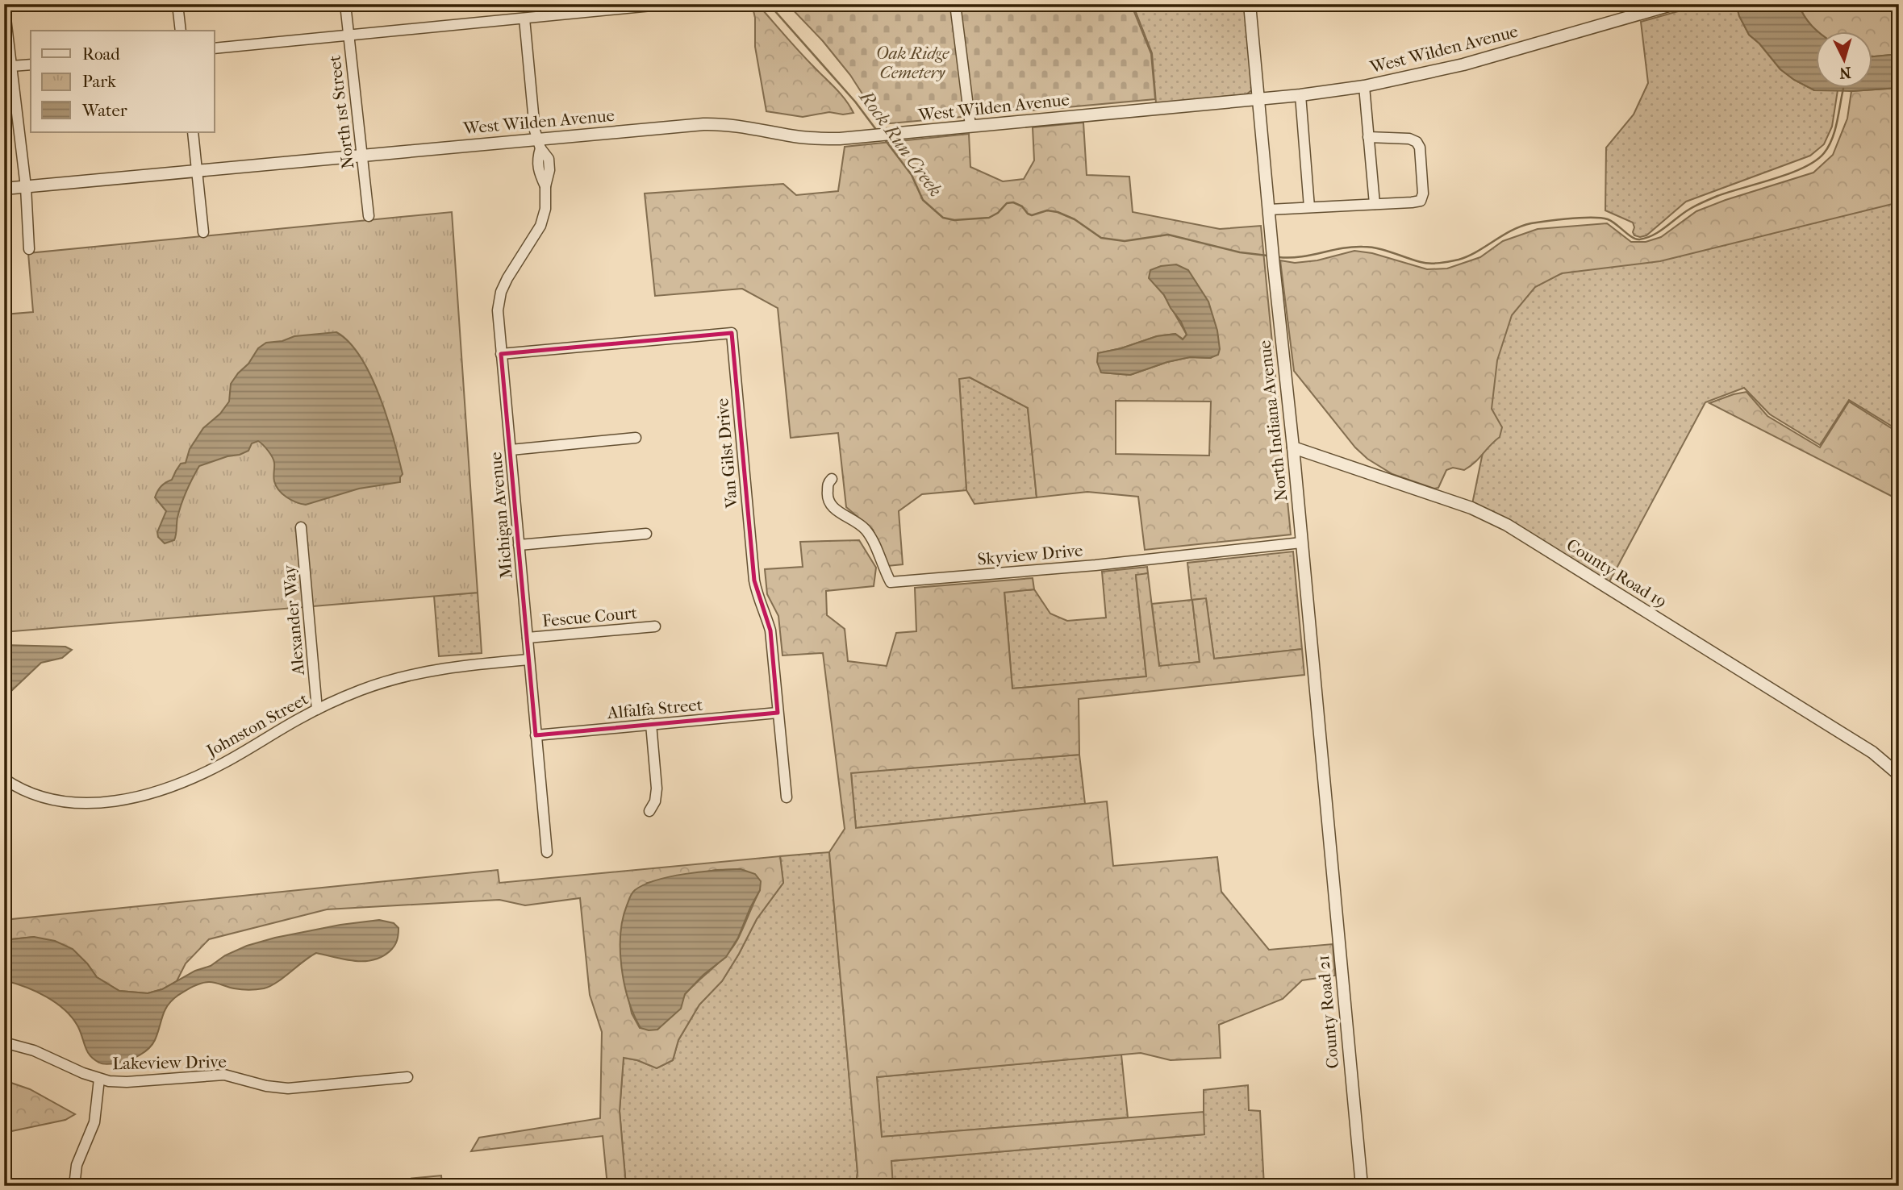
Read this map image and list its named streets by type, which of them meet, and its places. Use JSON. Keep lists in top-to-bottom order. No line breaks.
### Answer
{"streets":{"street":["West Wilden Avenue","North 1st Street","North Indiana Avenue","Van Gilst Drive","Michigan Avenue","Skyview Drive","County Road 19","Fescue Court","Alexander Way","Alfalfa Street","Johnston Street","County Road 21","Lakeview Drive"]},"crossings":[["West Wilden Avenue","North 1st Street"],["West Wilden Avenue","North Indiana Avenue"],["West Wilden Avenue","Michigan Avenue"],["North Indiana Avenue","Skyview Drive"],["North Indiana Avenue","County Road 19"],["North Indiana Avenue","County Road 21"],["Van Gilst Drive","Michigan Avenue"],["Van Gilst Drive","Alfalfa Street"],["Michigan Avenue","Fescue Court"],["Michigan Avenue","Alfalfa Street"],["Michigan Avenue","Johnston Street"],["Alexander Way","Johnston Street"]],"water":["Rock Run Creek"],"parks":["Oak Ridge Cemetery"],"legend":["Road","Park","Water"],"north":"bottom"}
